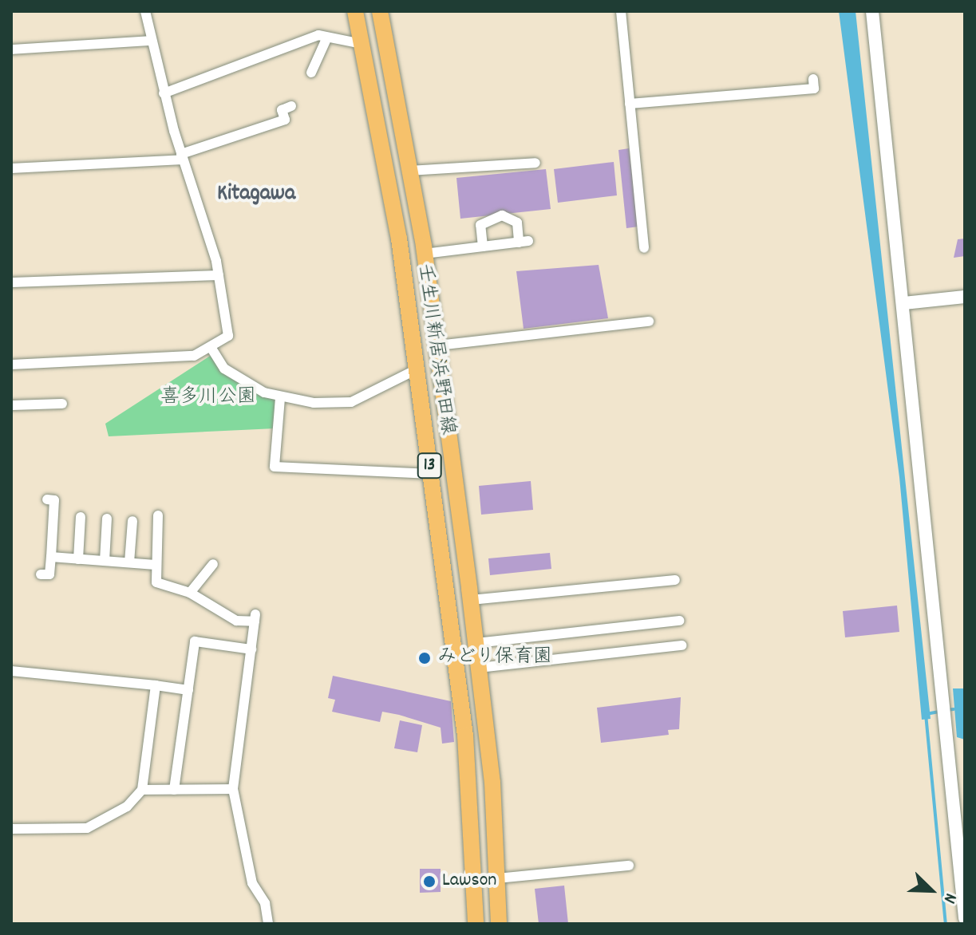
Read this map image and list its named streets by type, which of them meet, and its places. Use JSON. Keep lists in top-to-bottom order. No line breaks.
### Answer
{"streets":{"main road":["壬生川新居浜野田線","13"]},"districts":["Kitagawa"],"parks":["喜多川公園"],"places":["みどり保育園","Lawson"],"north":"bottom right"}
